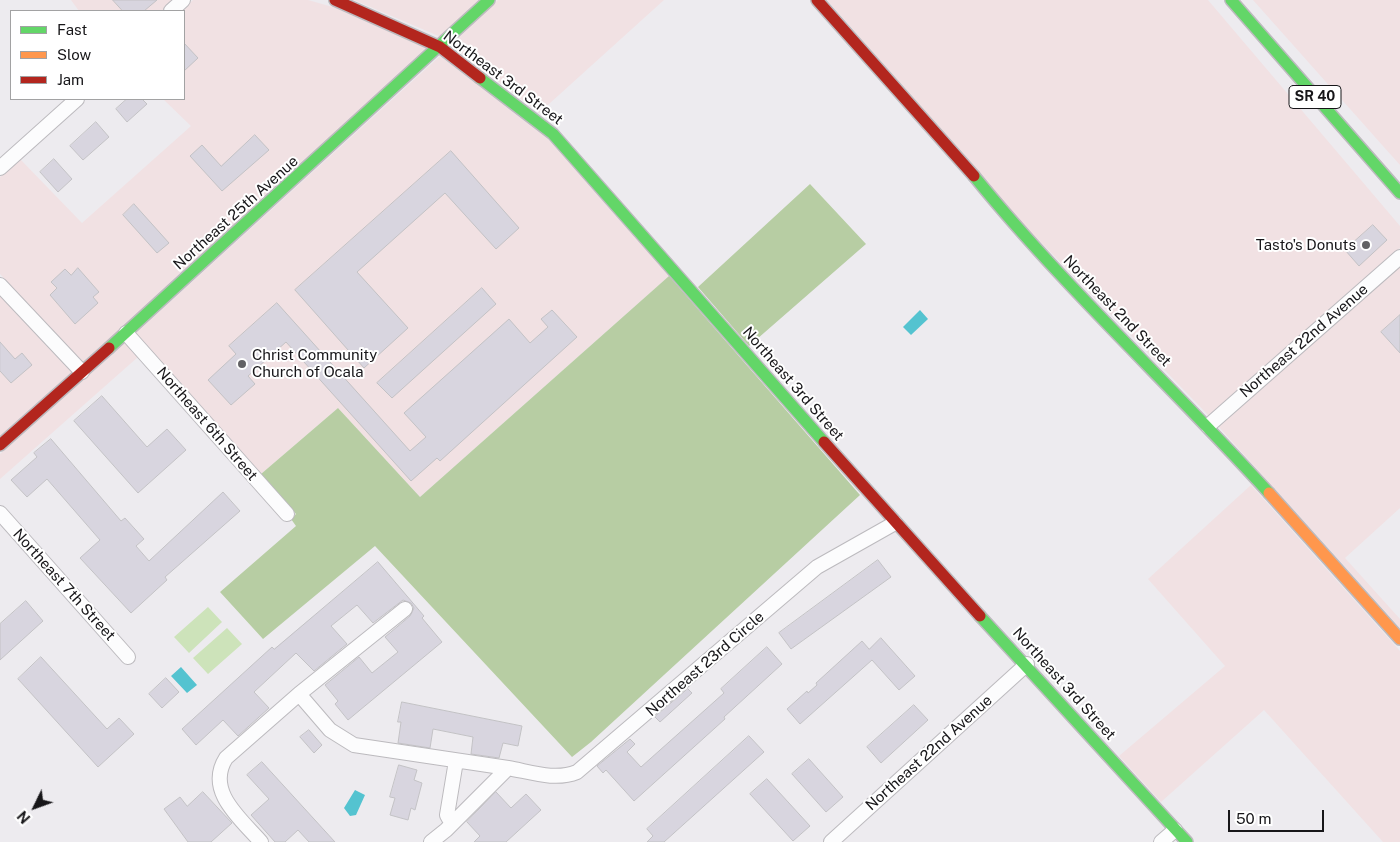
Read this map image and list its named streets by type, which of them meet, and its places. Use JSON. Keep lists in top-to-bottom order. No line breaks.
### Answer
{"streets":{"street":["Northeast 3rd Street","SR 40","Northeast 25th Avenue","Northeast 2nd Street","Northeast 22nd Avenue","Northeast 6th Street","Northeast 7th Street","Northeast 23rd Circle"]},"crossings":[["Northeast 3rd Street","Northeast 25th Avenue"],["Northeast 3rd Street","Northeast 22nd Avenue"],["Northeast 3rd Street","Northeast 23rd Circle"],["Northeast 25th Avenue","Northeast 6th Street"],["Northeast 2nd Street","Northeast 22nd Avenue"]],"places":["Tasto's Donuts","Christ Community Church of Ocala"],"legend":["Fast","Slow","Jam"],"scale_bar":"50 m","north":"bottom left"}
